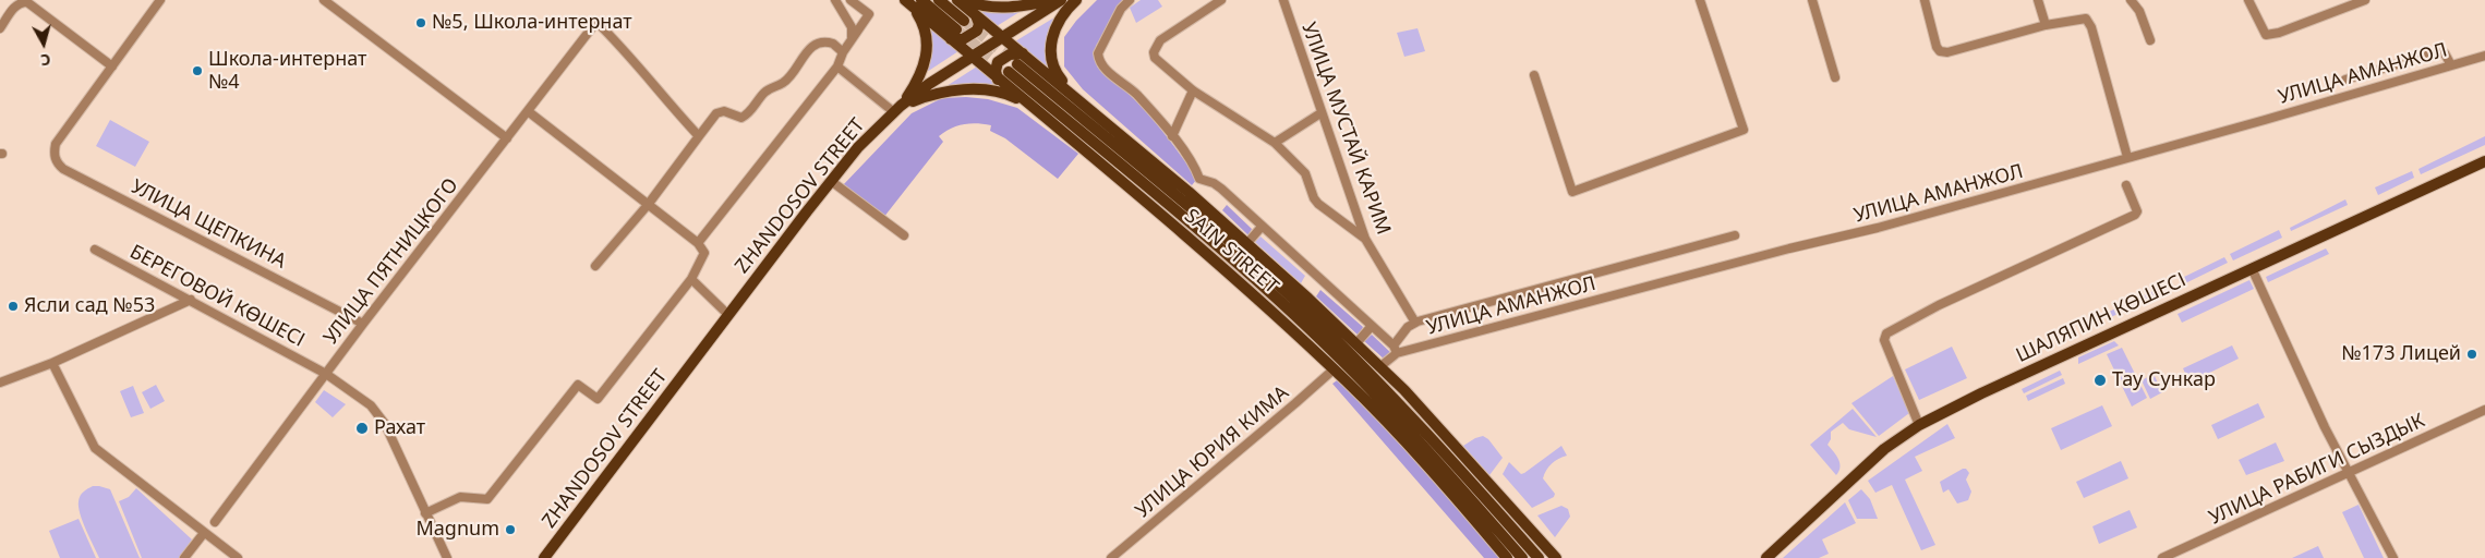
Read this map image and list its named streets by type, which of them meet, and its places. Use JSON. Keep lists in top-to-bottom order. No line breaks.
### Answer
{"streets":{"main road":["ZHANDOSOV STREET","SAIN STREET","ШАЛЯПИН КӨШЕСІ"],"street":["УЛИЦА АМАНЖОЛ","УЛИЦА МУСТАЙ КАРИМ","УЛИЦА ЩЕПКИНА","УЛИЦА ПЯТНИЦКОГО","БЕРЕГОВОЙ КӨШЕСІ","УЛИЦА ЮРИЯ КИМА","УЛИЦА РАБИГИ СЫЗДЫК"]},"crossings":[["ZHANDOSOV STREET","SAIN STREET"],["УЛИЦА ЩЕПКИНА","УЛИЦА ПЯТНИЦКОГО"],["SAIN STREET","УЛИЦА ЮРИЯ КИМА"],["УЛИЦА ПЯТНИЦКОГО","БЕРЕГОВОЙ КӨШЕСІ"]],"places":["№5, Школа-интернат","Школа-интернат №4","Ясли сад №53","№173 Лицей","Тау Сункар","Рахат","Magnum"],"north":"bottom"}
